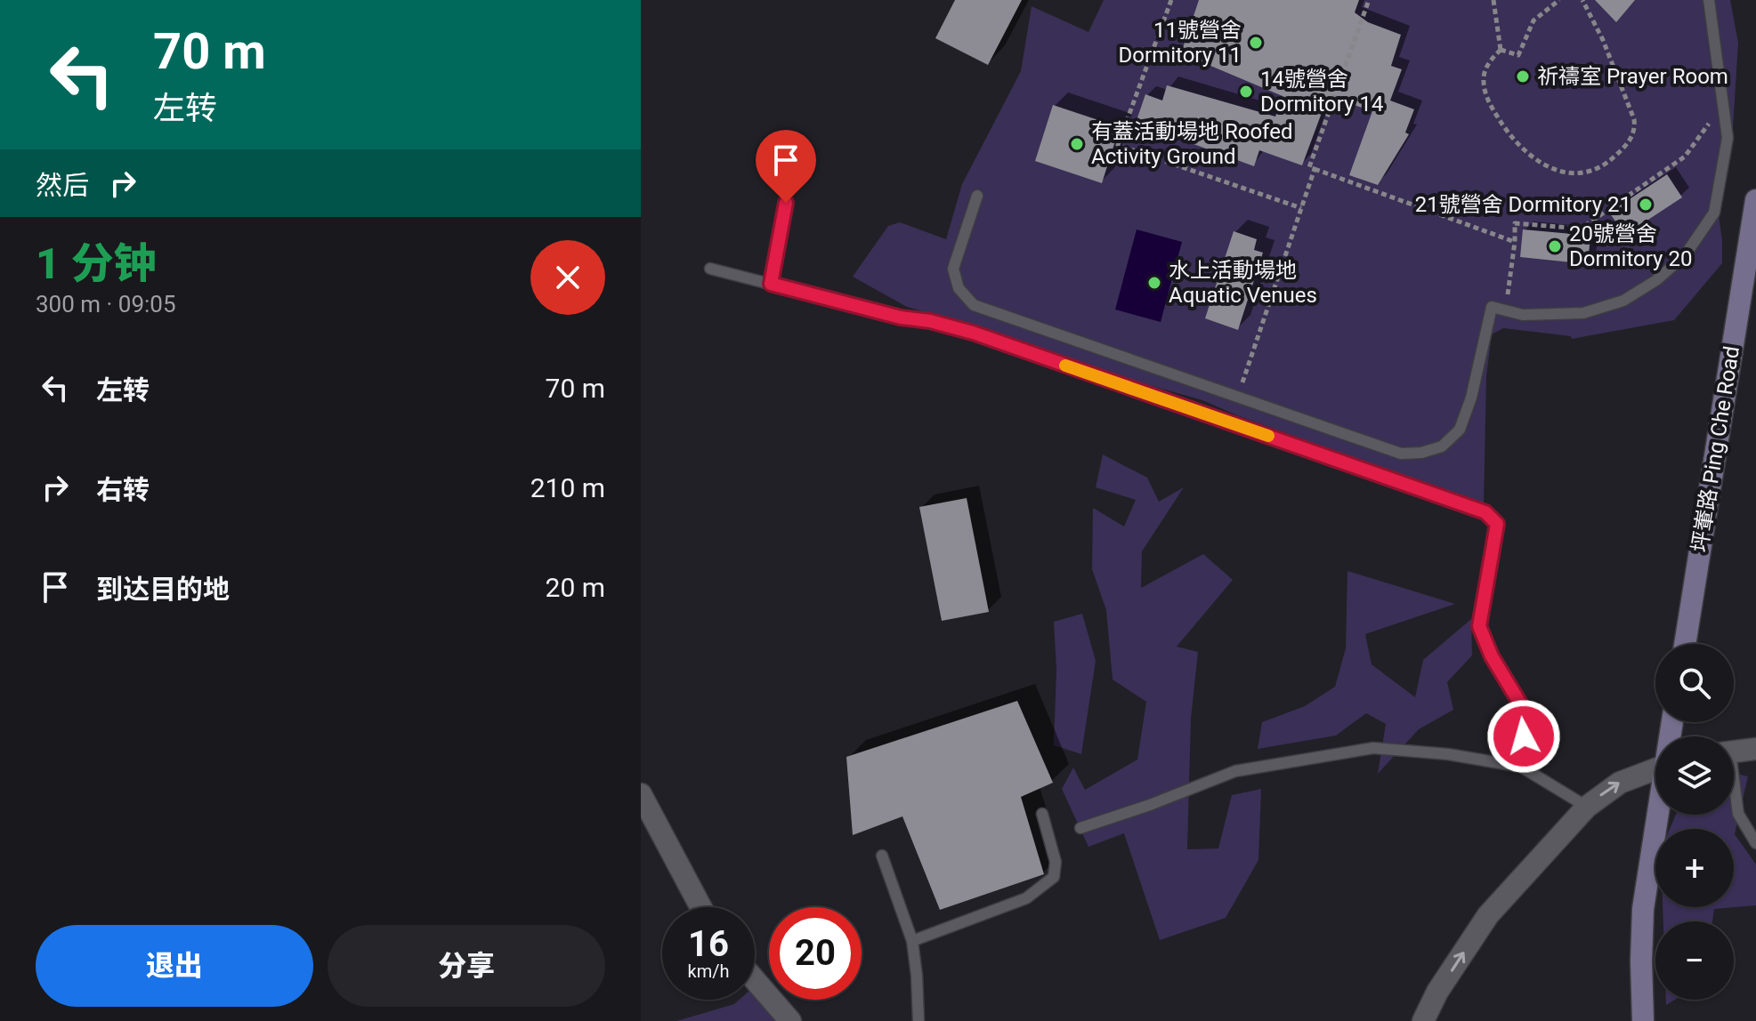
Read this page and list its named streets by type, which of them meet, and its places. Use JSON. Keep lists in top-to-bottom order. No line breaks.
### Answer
{"streets":{"street":["坪輋路 Ping Che Road"]},"places":["11號營舍 Dormitory 11","祈禱室 Prayer Room","14號營舍 Dormitory 14","有蓋活動場地 Roofed Activity Ground","21號營舍 Dormitory 21","20號營舍 Dormitory 20","水上活動場地 Aquatic Venues"],"page":{"turn":["70 m","左转"],"then":"然后","heading":["1 分钟","300 m · 09:05"],"list":[{"name":"左转","value":"70 m"},{"name":"右转","value":"210 m"},{"name":"到达目的地","value":"20 m"}],"map_buttons":["+","−"],"speed":"16 km/h","limit":"20","buttons":["退出","分享"]}}
